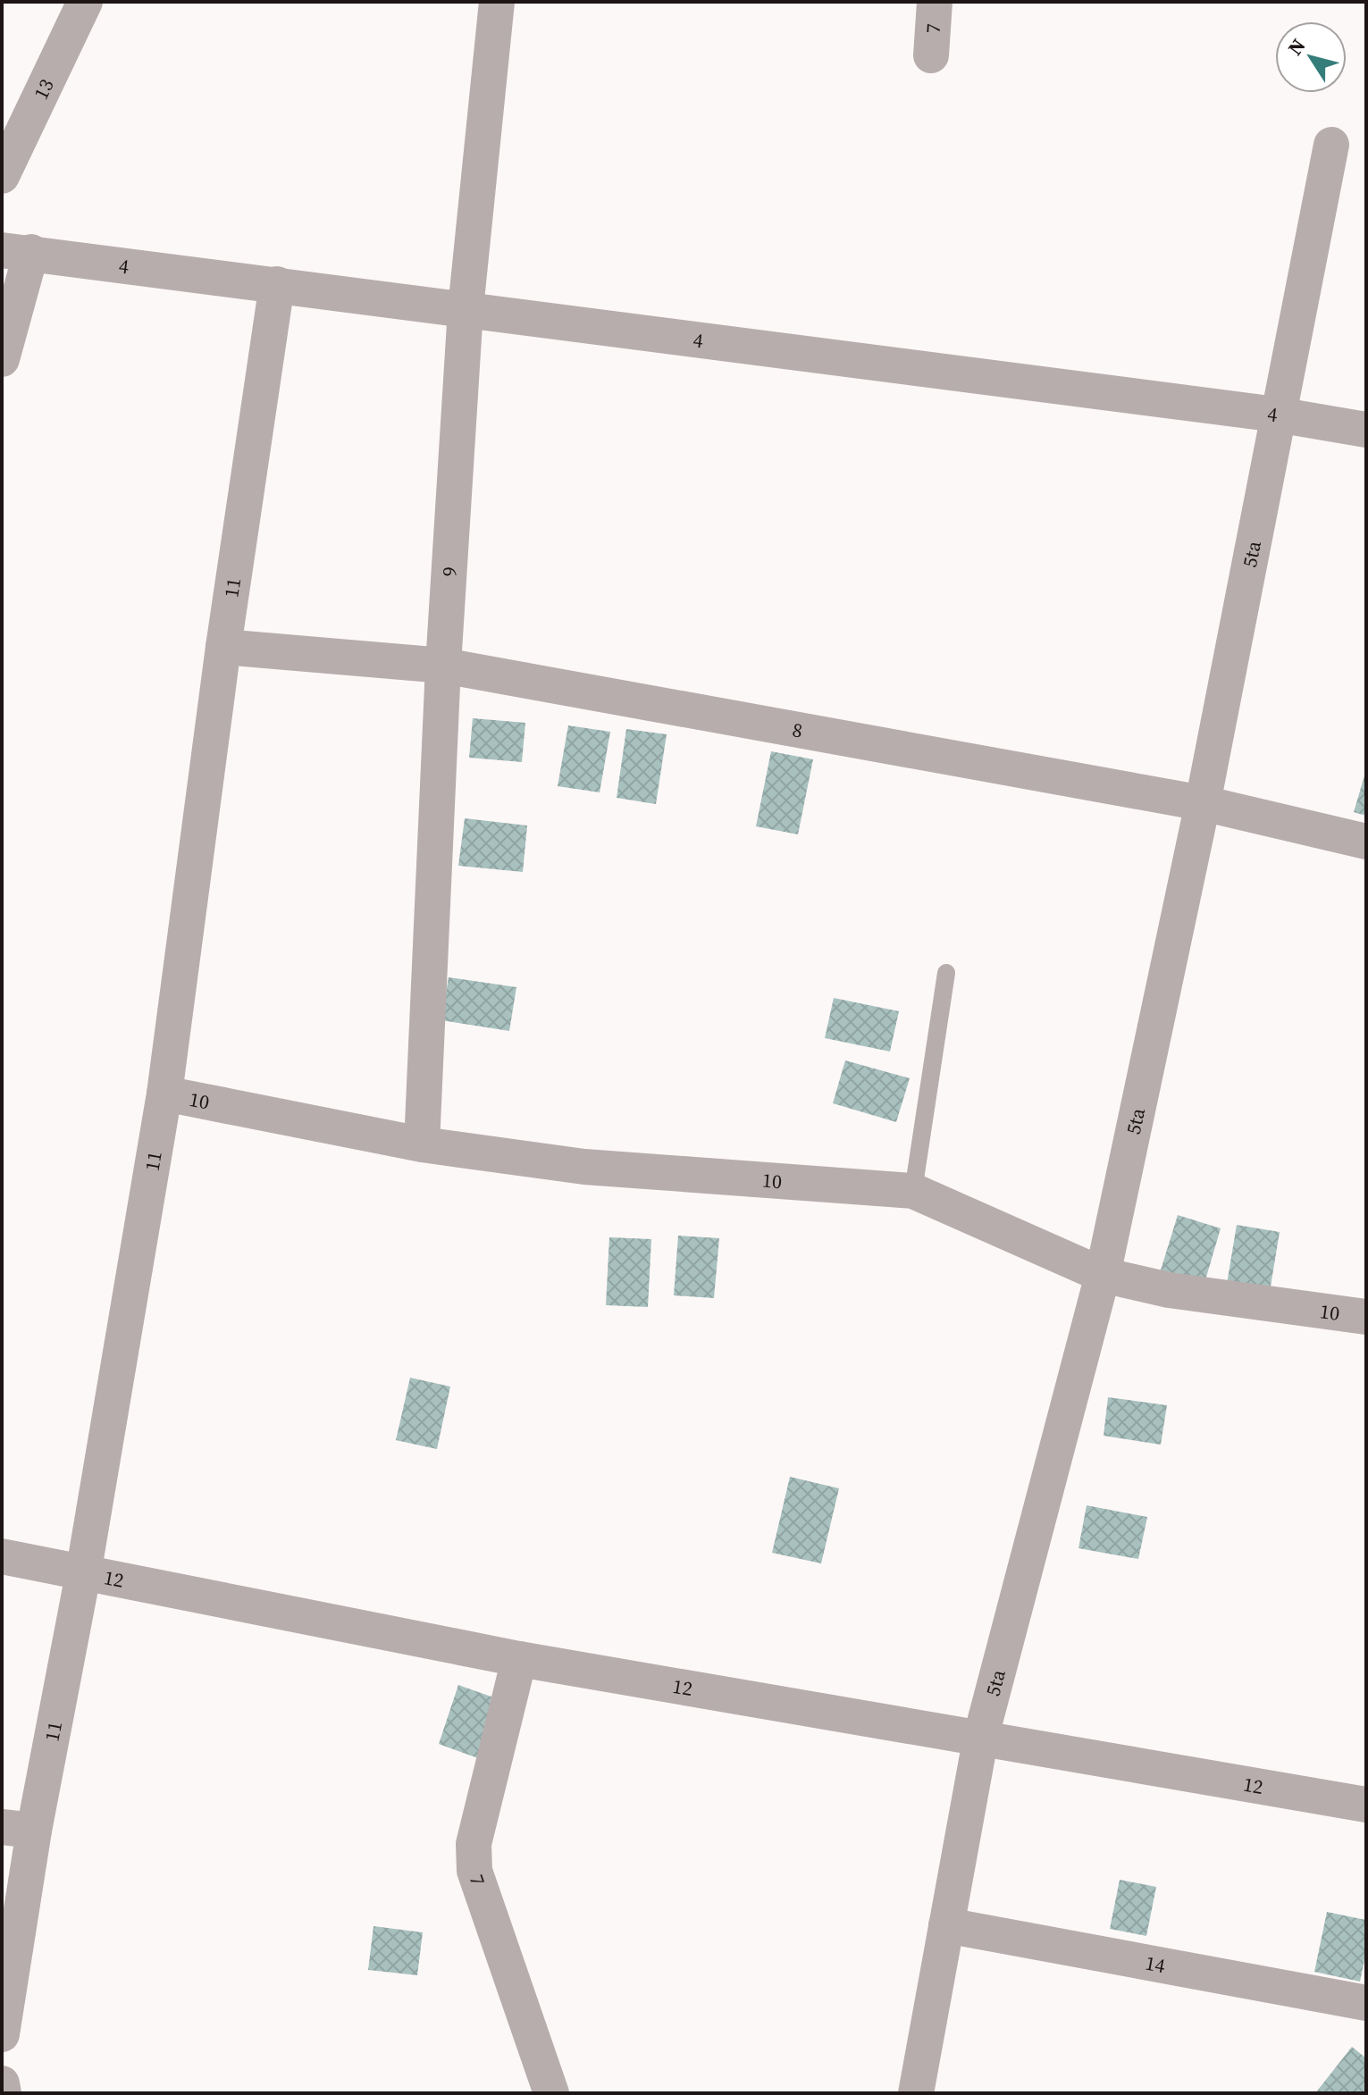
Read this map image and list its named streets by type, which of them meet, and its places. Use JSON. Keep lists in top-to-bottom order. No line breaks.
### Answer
{"streets":{"street":["7","13","4","5ta","9","11","8","10","12","14"]},"crossings":[["7","12"],["4","5ta"],["4","9"],["4","11"],["5ta","8"],["5ta","10"],["5ta","12"],["5ta","14"],["9","8"],["9","10"],["11","8"],["11","10"],["11","12"]],"north":"top left"}
